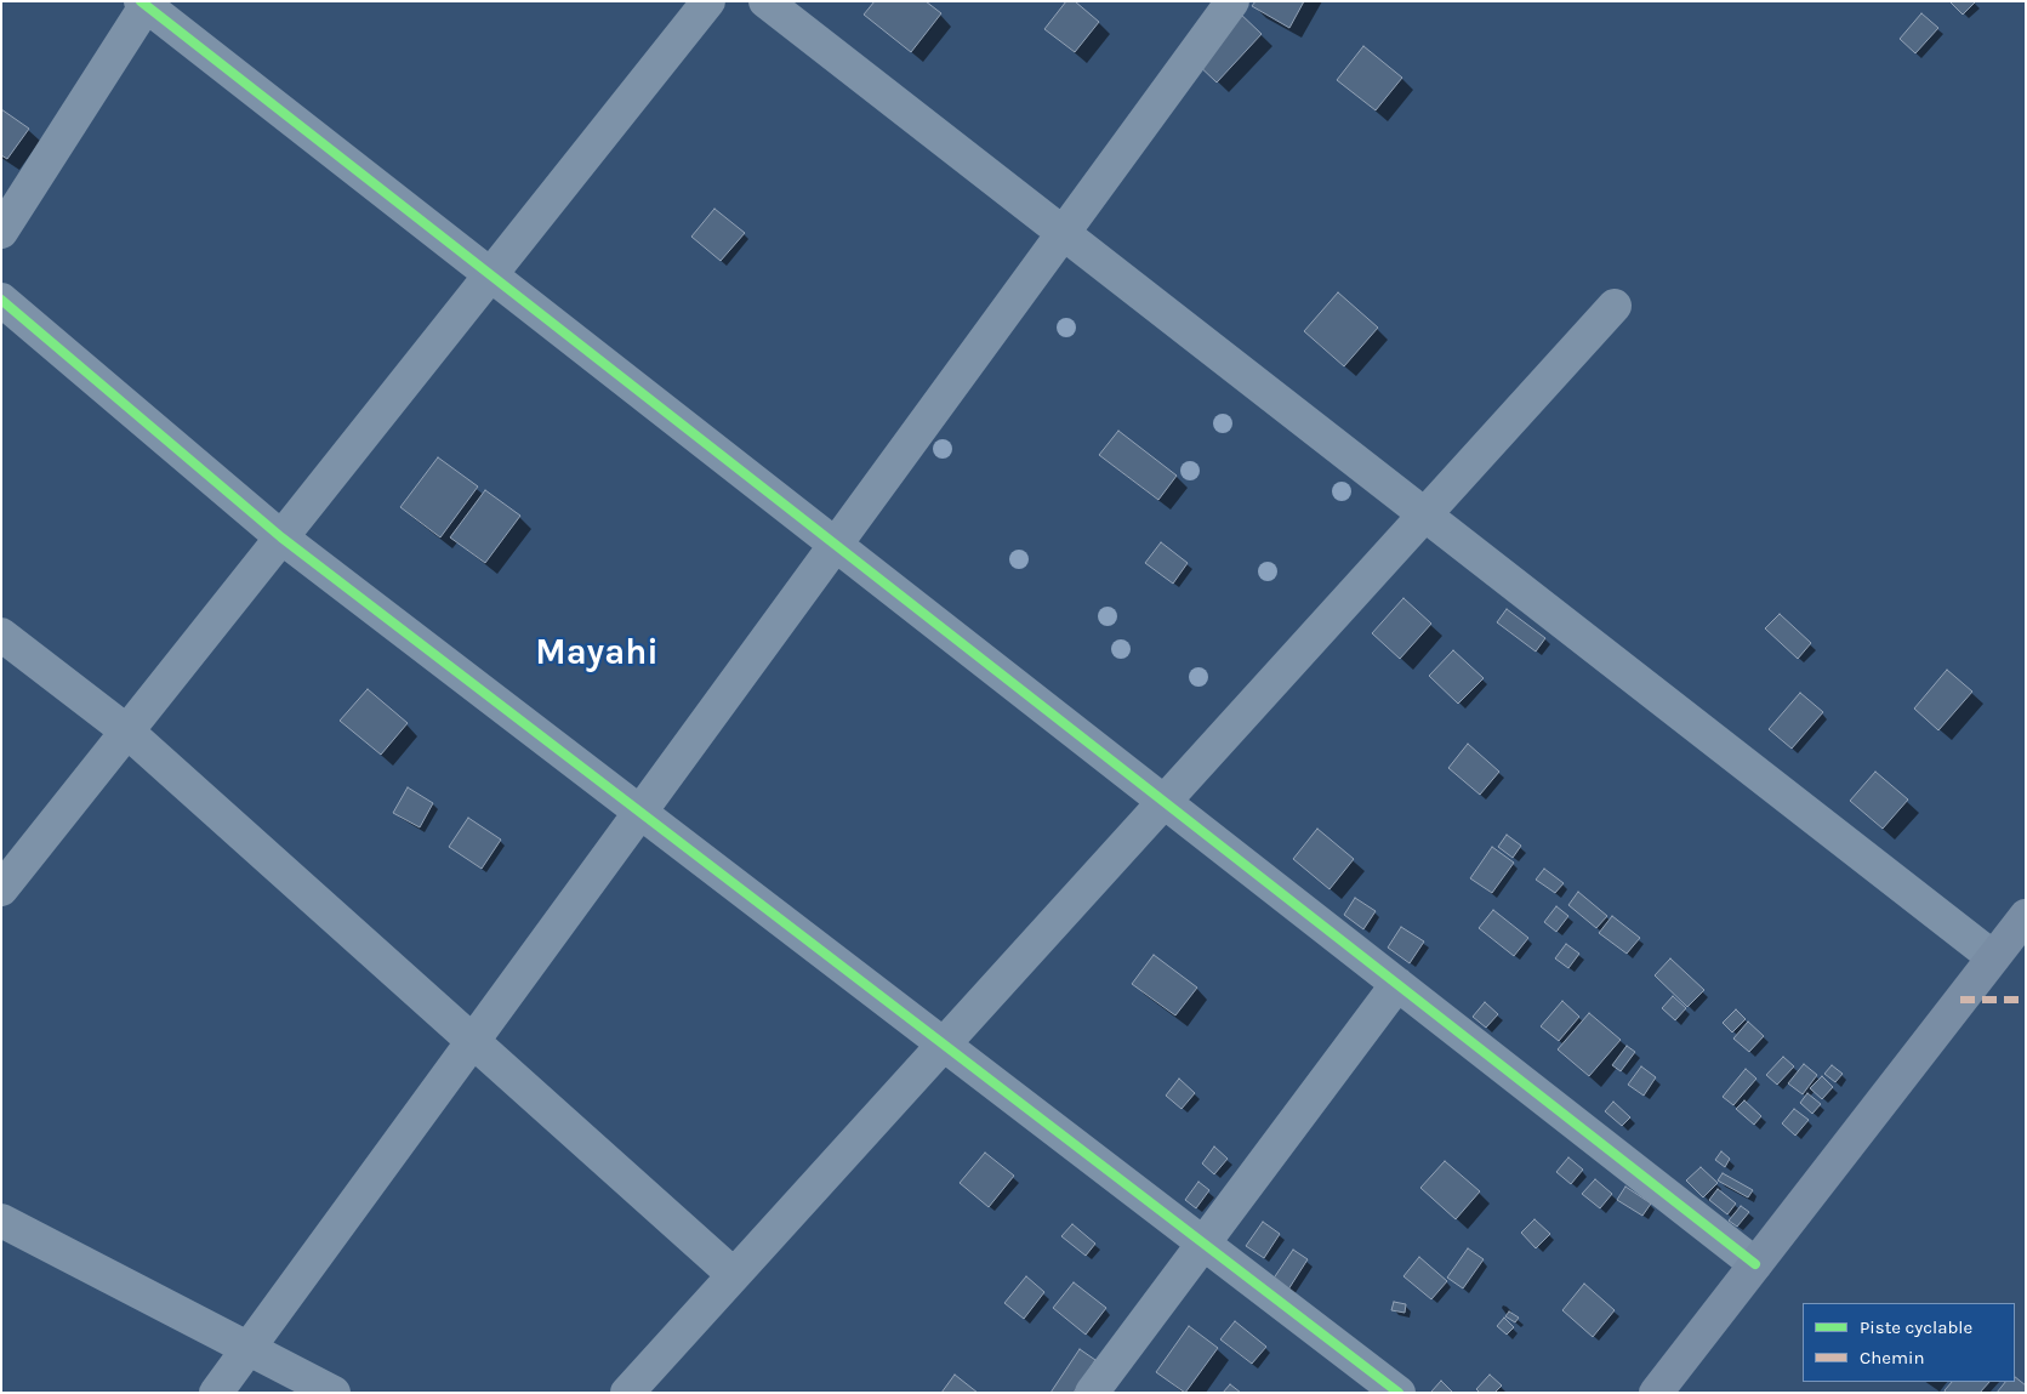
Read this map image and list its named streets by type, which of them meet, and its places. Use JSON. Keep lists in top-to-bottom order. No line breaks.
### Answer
{"districts":["Mayahi"],"legend":["Piste cyclable","Chemin"]}
